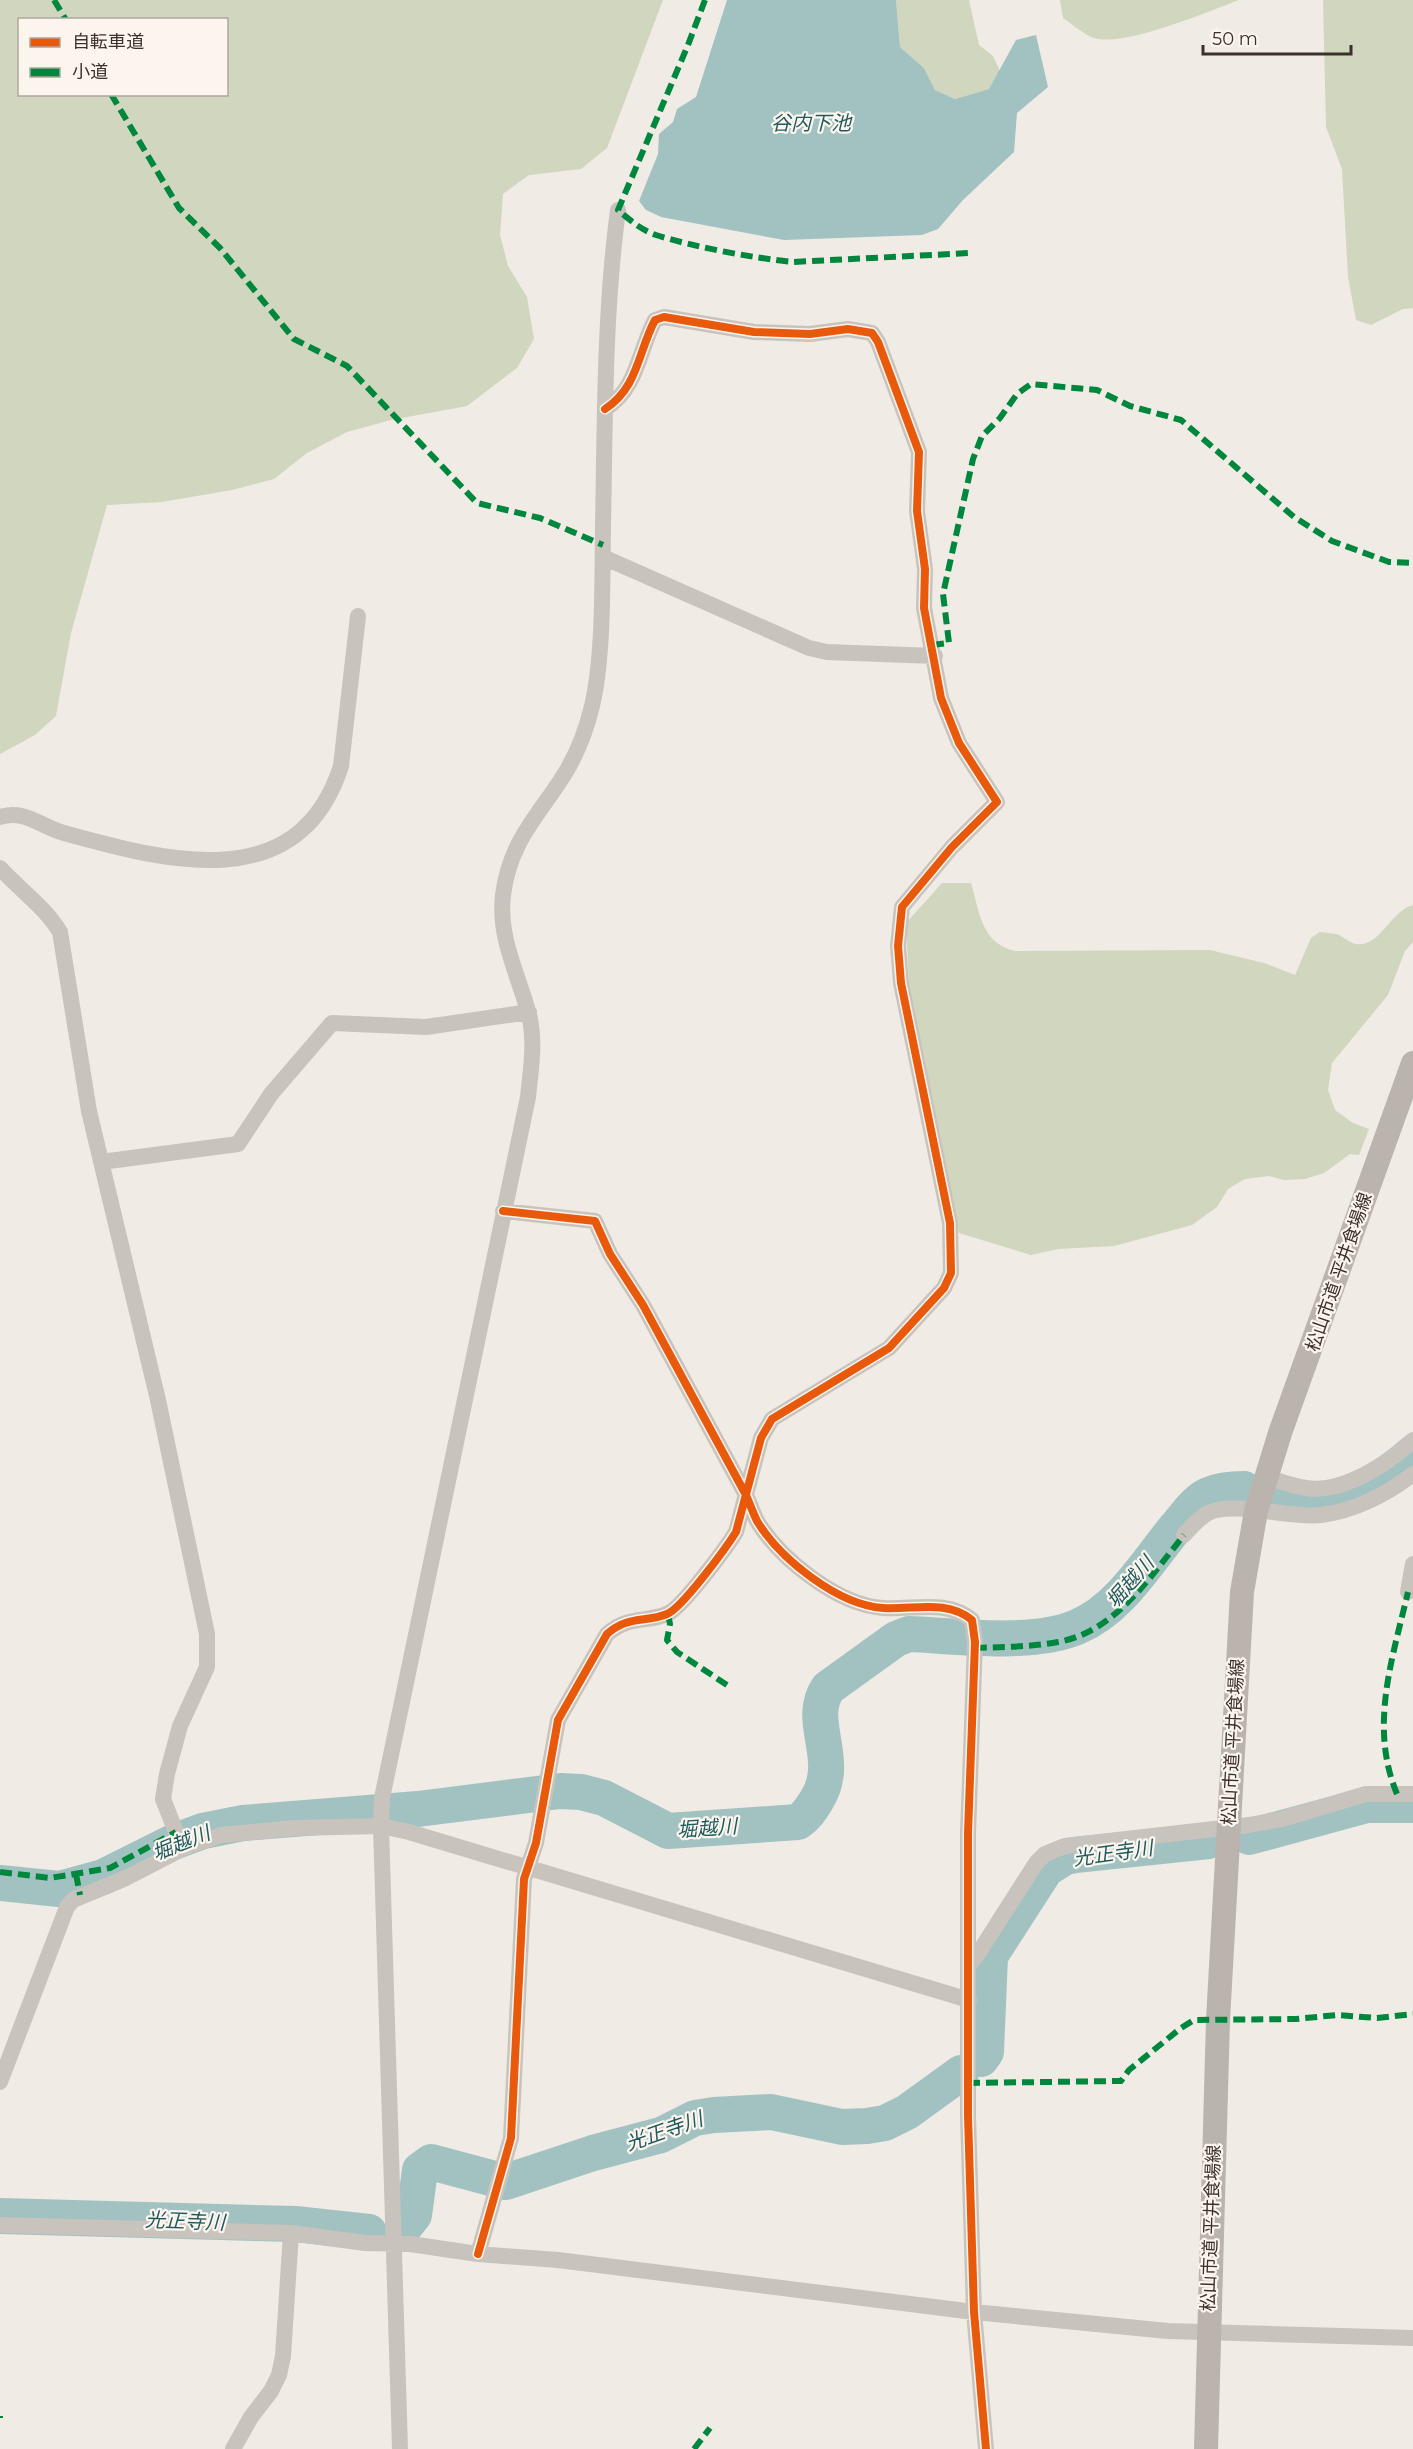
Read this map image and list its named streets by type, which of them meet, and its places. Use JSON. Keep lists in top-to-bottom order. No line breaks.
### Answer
{"streets":{"street":["松山市道 平井食場線"]},"water":["谷内下池","堀越川","光正寺川"],"legend":["自転車道","小道"],"scale_bar":"50 m"}
